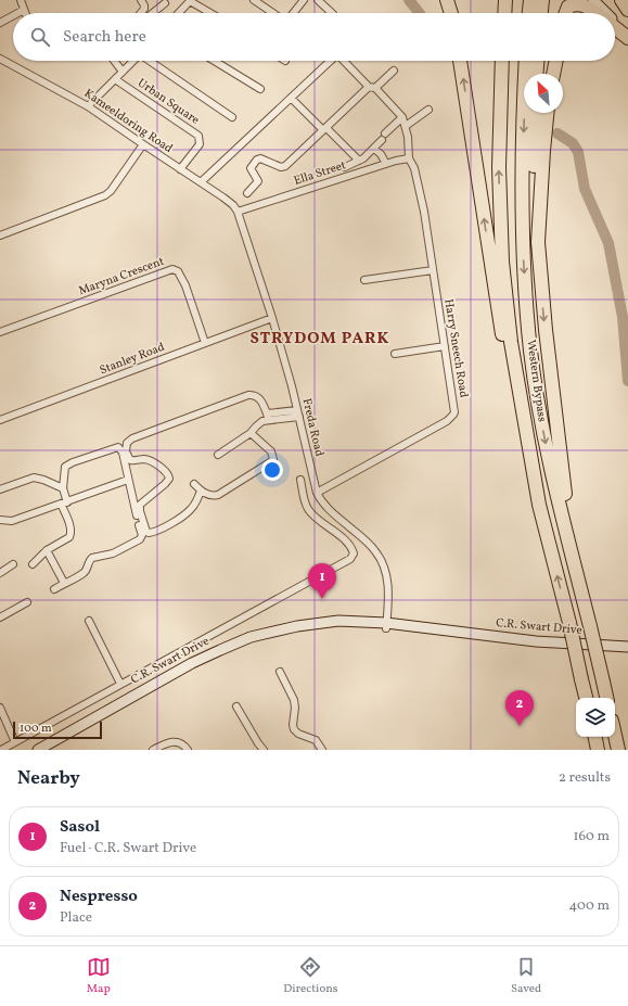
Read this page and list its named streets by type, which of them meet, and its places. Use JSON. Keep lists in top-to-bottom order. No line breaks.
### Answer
{"streets":{"highway":["Western Bypass"],"street":["Urban Square","Kameeldoring Road","Ella Street","Maryna Crescent","Harry Sneech Road","Stanley Road","Freda Road","C.R. Swart Drive"]},"crossings":[["Urban Square","Kameeldoring Road"],["Kameeldoring Road","Ella Street"],["Kameeldoring Road","Freda Road"],["Ella Street","Harry Sneech Road"],["Ella Street","Freda Road"],["Maryna Crescent","Stanley Road"],["Harry Sneech Road","Freda Road"],["Stanley Road","Freda Road"],["Freda Road","C.R. Swart Drive"]],"districts":["STRYDOM PARK"],"scale_bar":"100 m","north":"top left","page":{"search":"Search here","pins":["1","2"],"scale":"100 m","heading":["Nearby","2 results"],"list":[{"mark":"1","name":"Sasol","note":"Fuel · C.R. Swart Drive","value":"160 m"},{"mark":"2","name":"Nespresso","note":"Place","value":"400 m"}],"nav":["Map","Directions","Saved"]}}
